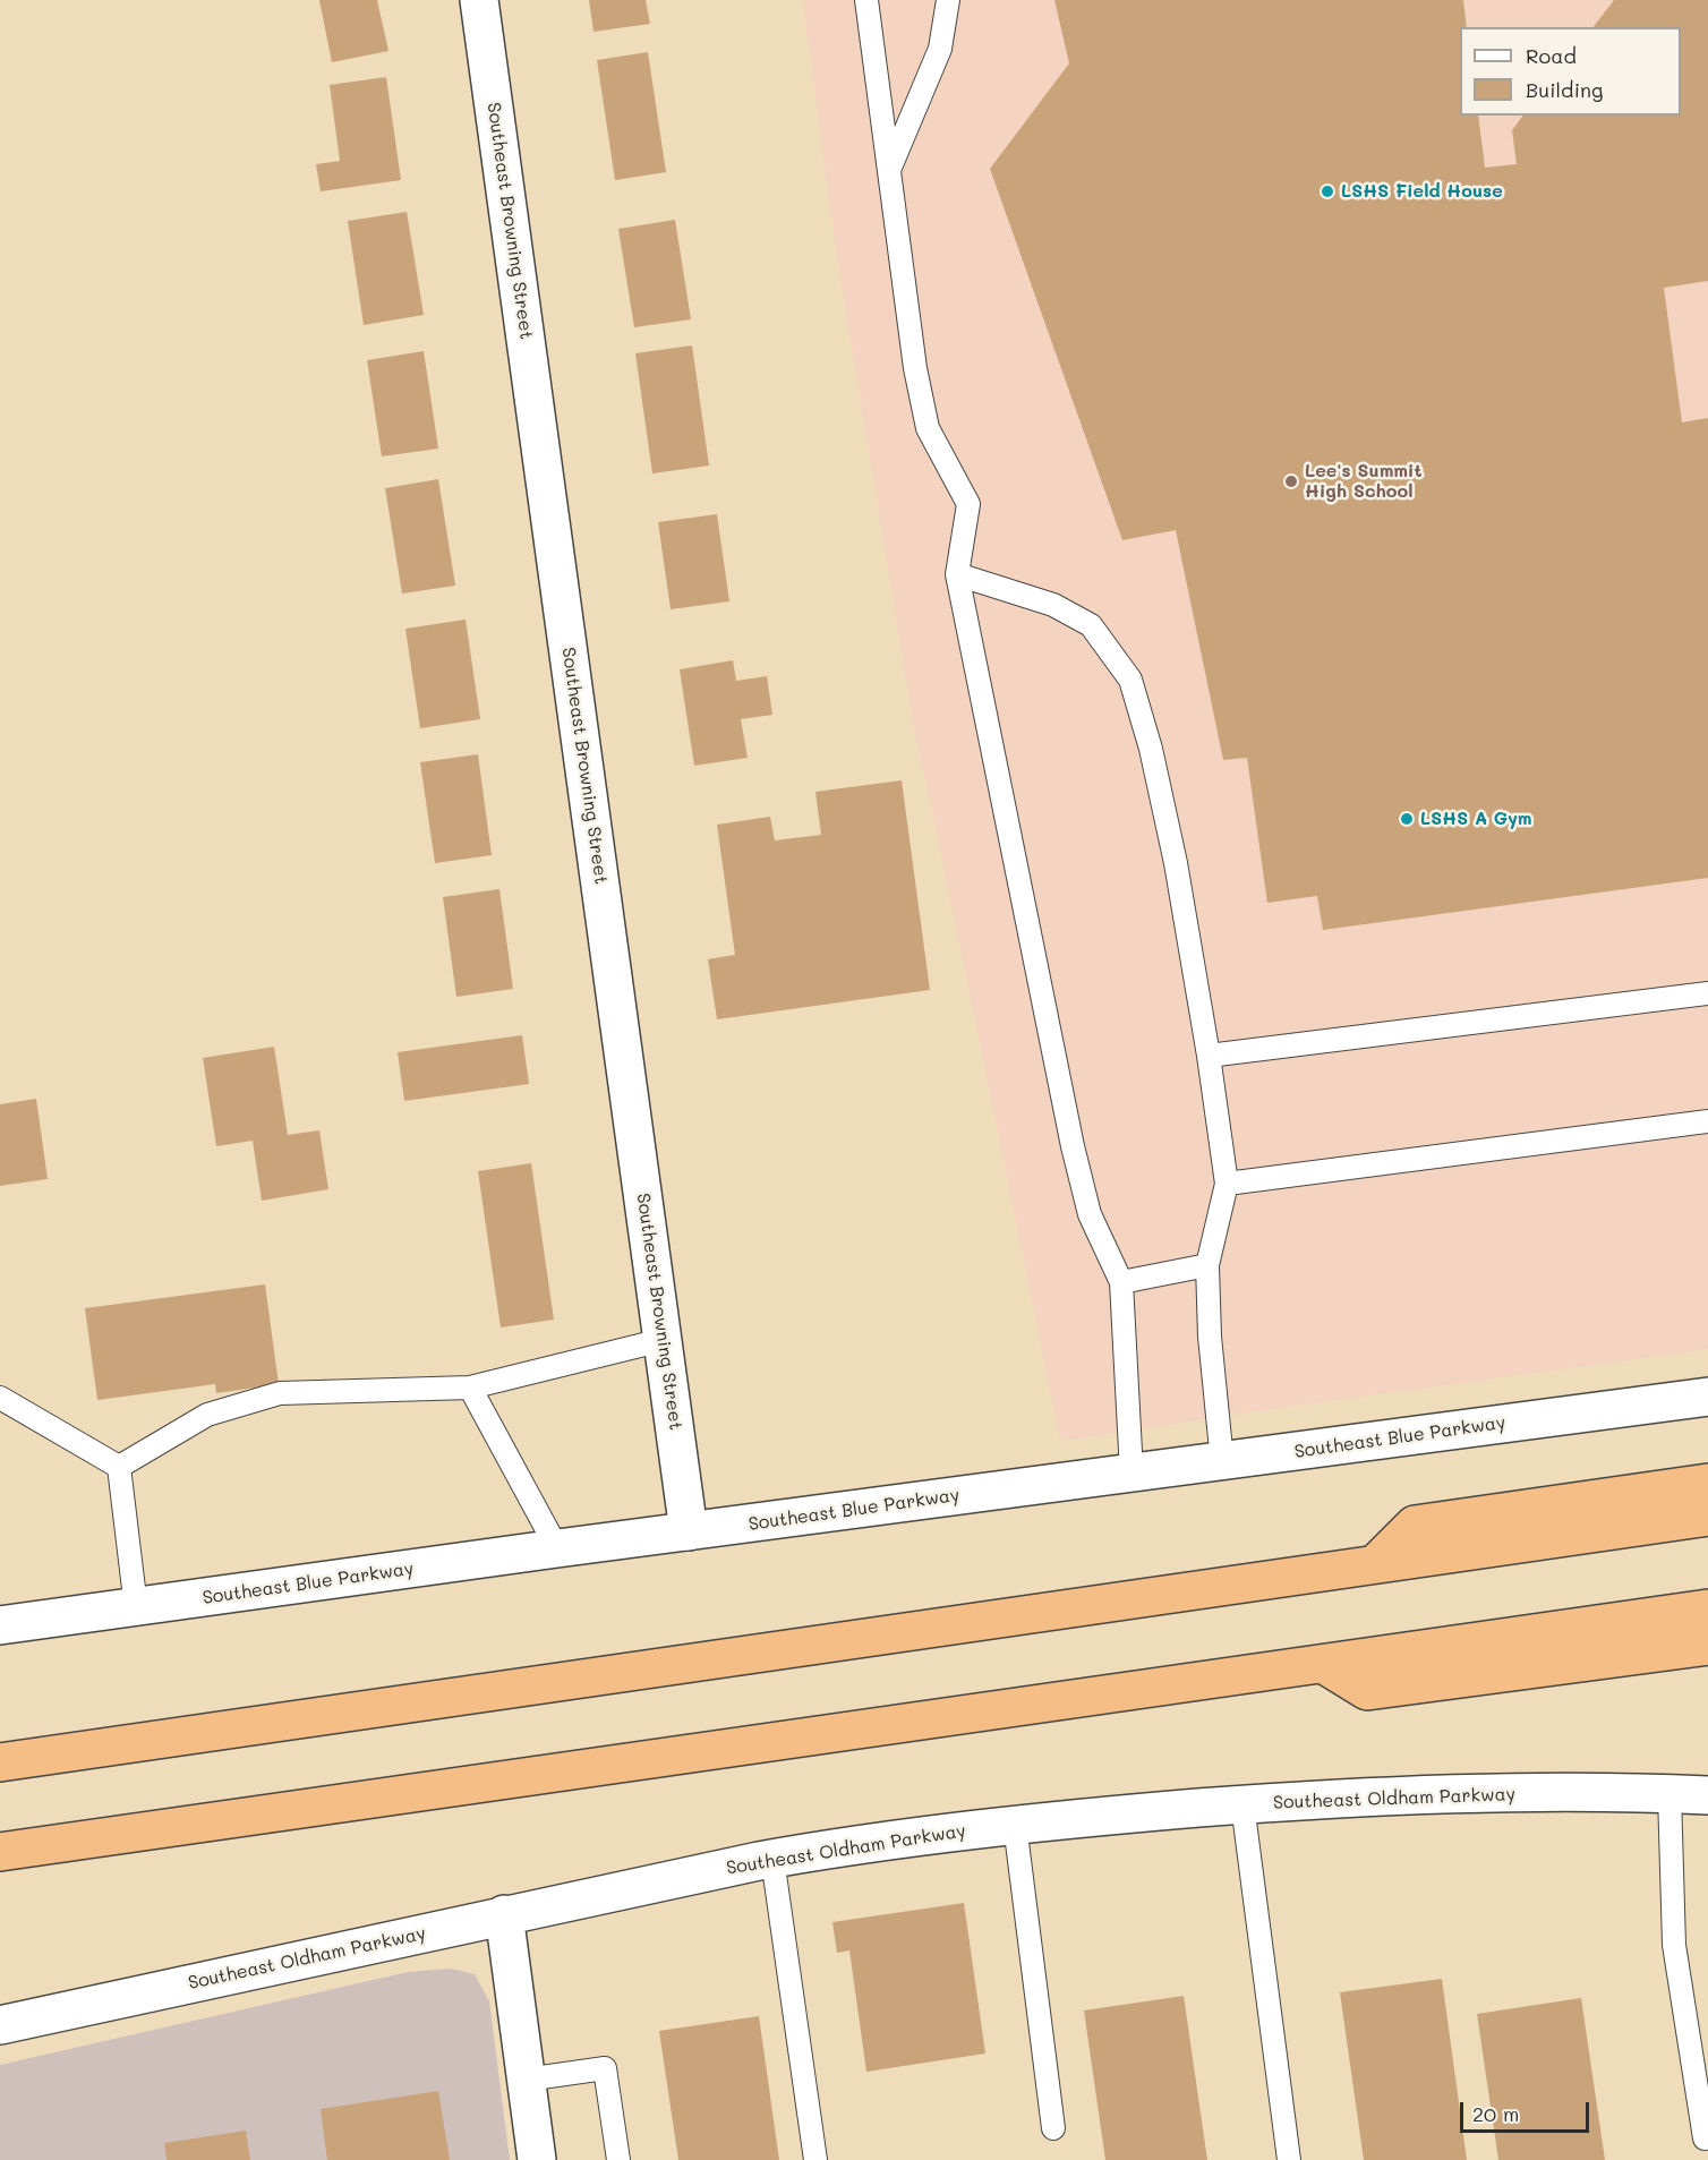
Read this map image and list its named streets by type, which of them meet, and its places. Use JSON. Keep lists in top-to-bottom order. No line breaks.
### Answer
{"streets":{"street":["Southeast Browning Street","Southeast Blue Parkway","Southeast Oldham Parkway"]},"crossings":[["Southeast Browning Street","Southeast Blue Parkway"]],"places":["LSHS Field House","Lee's Summit High School","LSHS A Gym"],"legend":["Road","Building"],"scale_bar":"20 m"}
